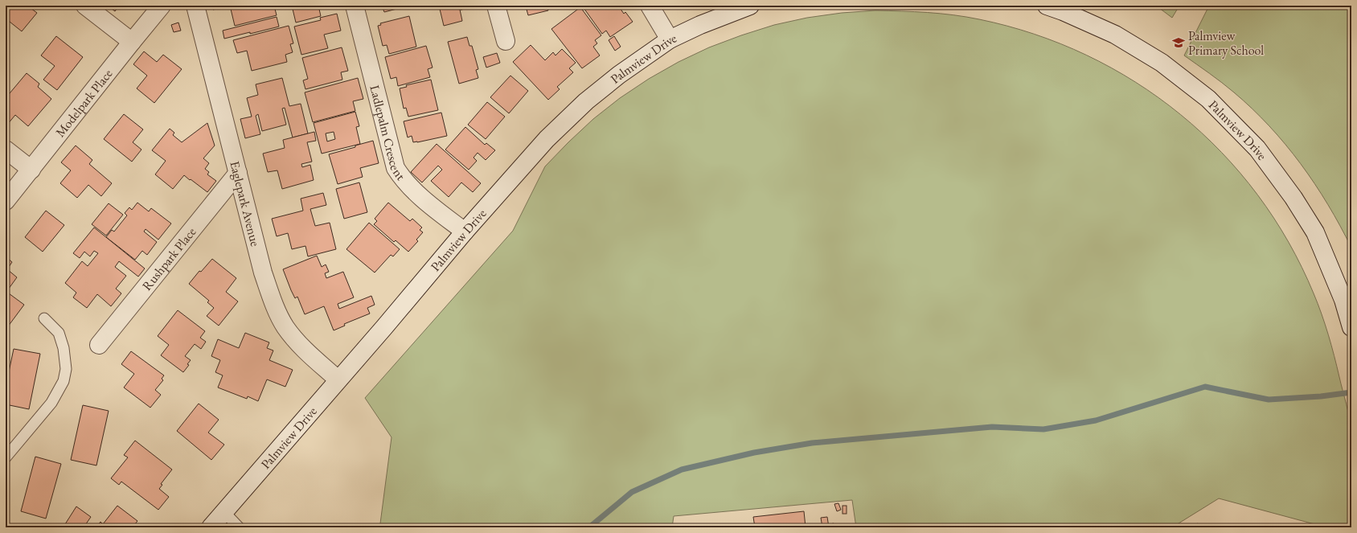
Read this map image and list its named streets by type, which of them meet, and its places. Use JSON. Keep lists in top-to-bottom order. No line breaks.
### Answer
{"streets":{"street":["Palmview Drive","Modelpark Place","Ladlepalm Crescent","Eaglepark Avenue","Rushpark Place"]},"crossings":[["Palmview Drive","Ladlepalm Crescent"],["Palmview Drive","Eaglepark Avenue"],["Eaglepark Avenue","Rushpark Place"]],"places":{"school or university":["Palmview Primary School"]}}
